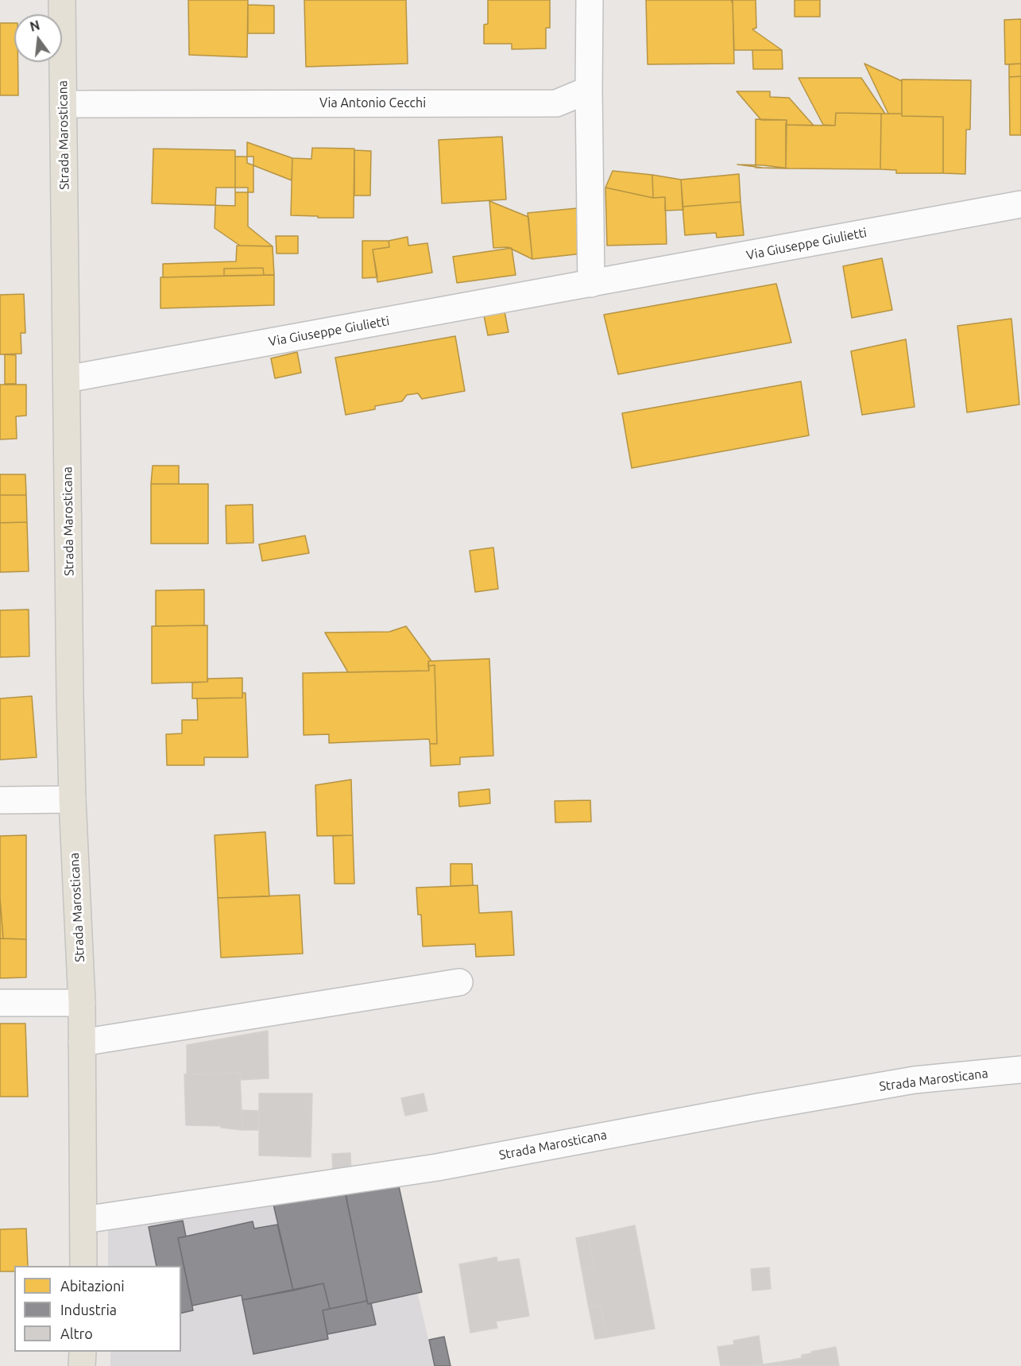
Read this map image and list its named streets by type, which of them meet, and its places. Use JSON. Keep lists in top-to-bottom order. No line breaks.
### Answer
{"streets":{"main road":["Strada Marosticana"],"street":["Via Antonio Cecchi","Via Giuseppe Giulietti"]},"crossings":[["Via Antonio Cecchi","Strada Marosticana"],["Strada Marosticana","Via Giuseppe Giulietti"]],"legend":["Abitazioni","Industria","Altro"],"north":"top"}
